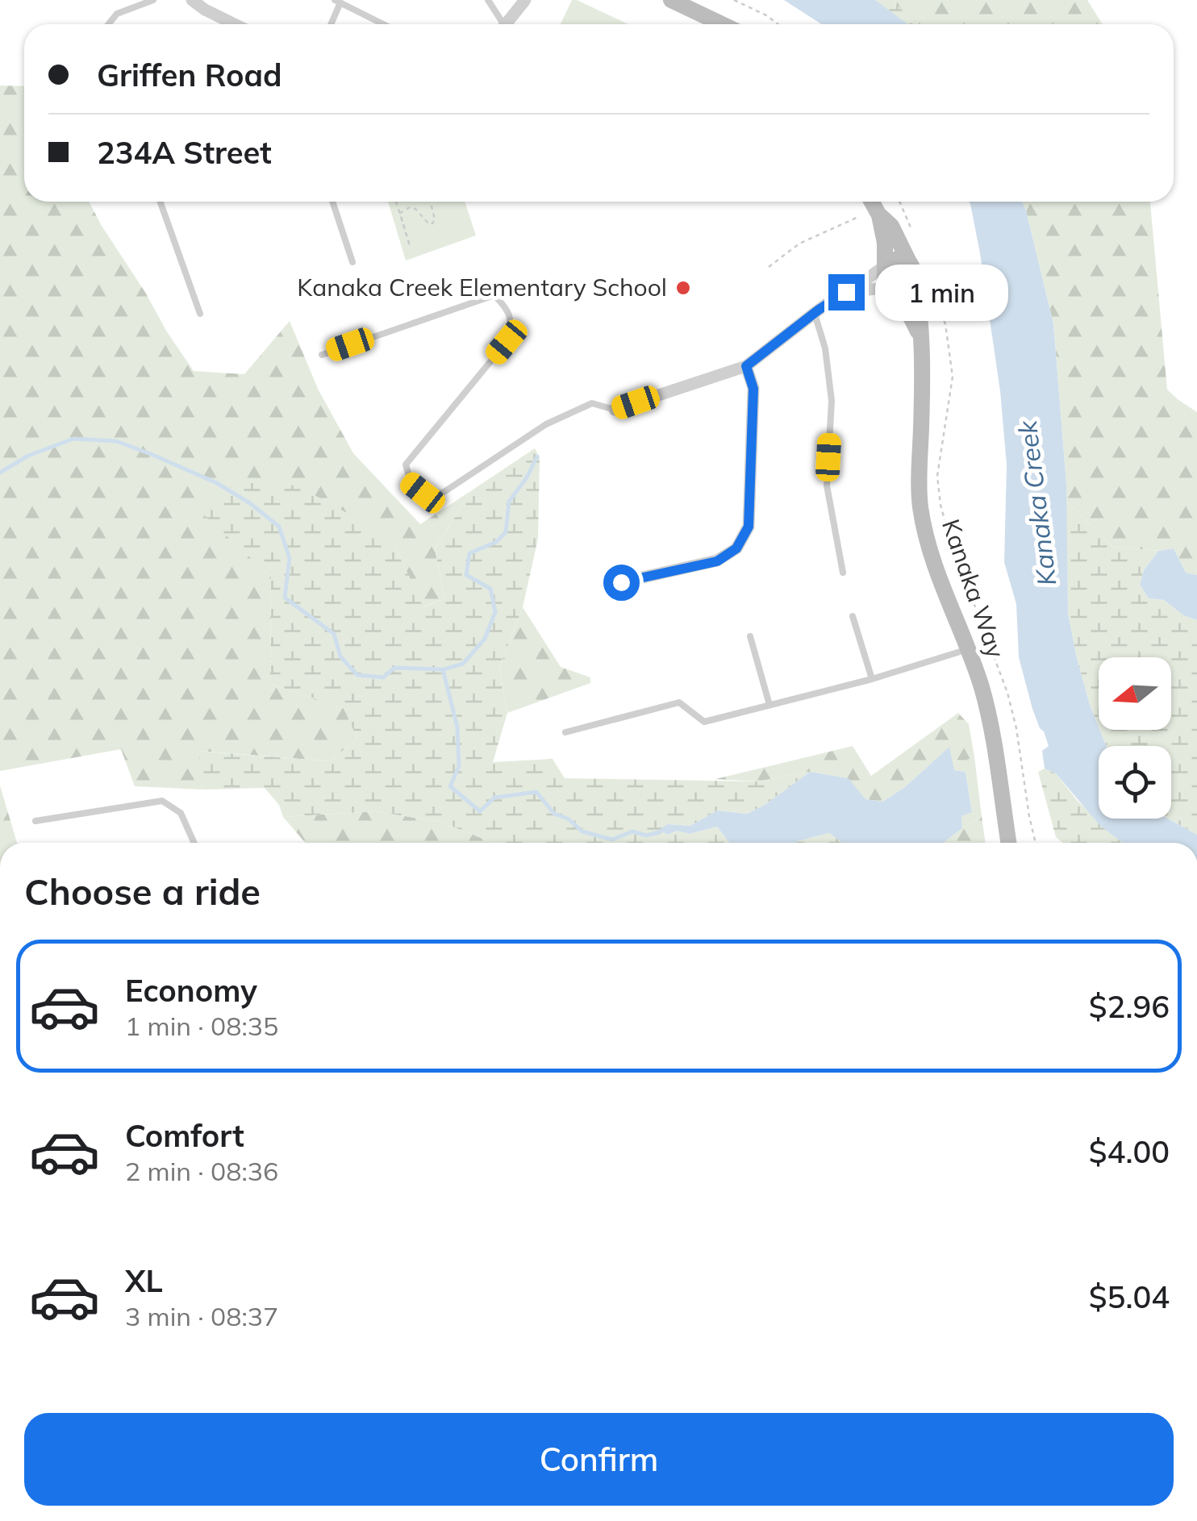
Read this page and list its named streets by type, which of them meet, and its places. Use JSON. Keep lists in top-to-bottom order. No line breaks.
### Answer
{"streets":{"main road":["Kanaka Way"]},"water":["Kanaka Creek"],"places":["Kanaka Creek Elementary School"],"north":"left","page":{"banner":["Griffen Road","234A Street"],"bubble":"1 min","heading":"Choose a ride","list":[{"name":"Economy","note":"1 min · 08:35","value":"$2.96"},{"name":"Comfort","note":"2 min · 08:36","value":"$4.00"},{"name":"XL","note":"3 min · 08:37","value":"$5.04"}],"buttons":"Confirm"}}
